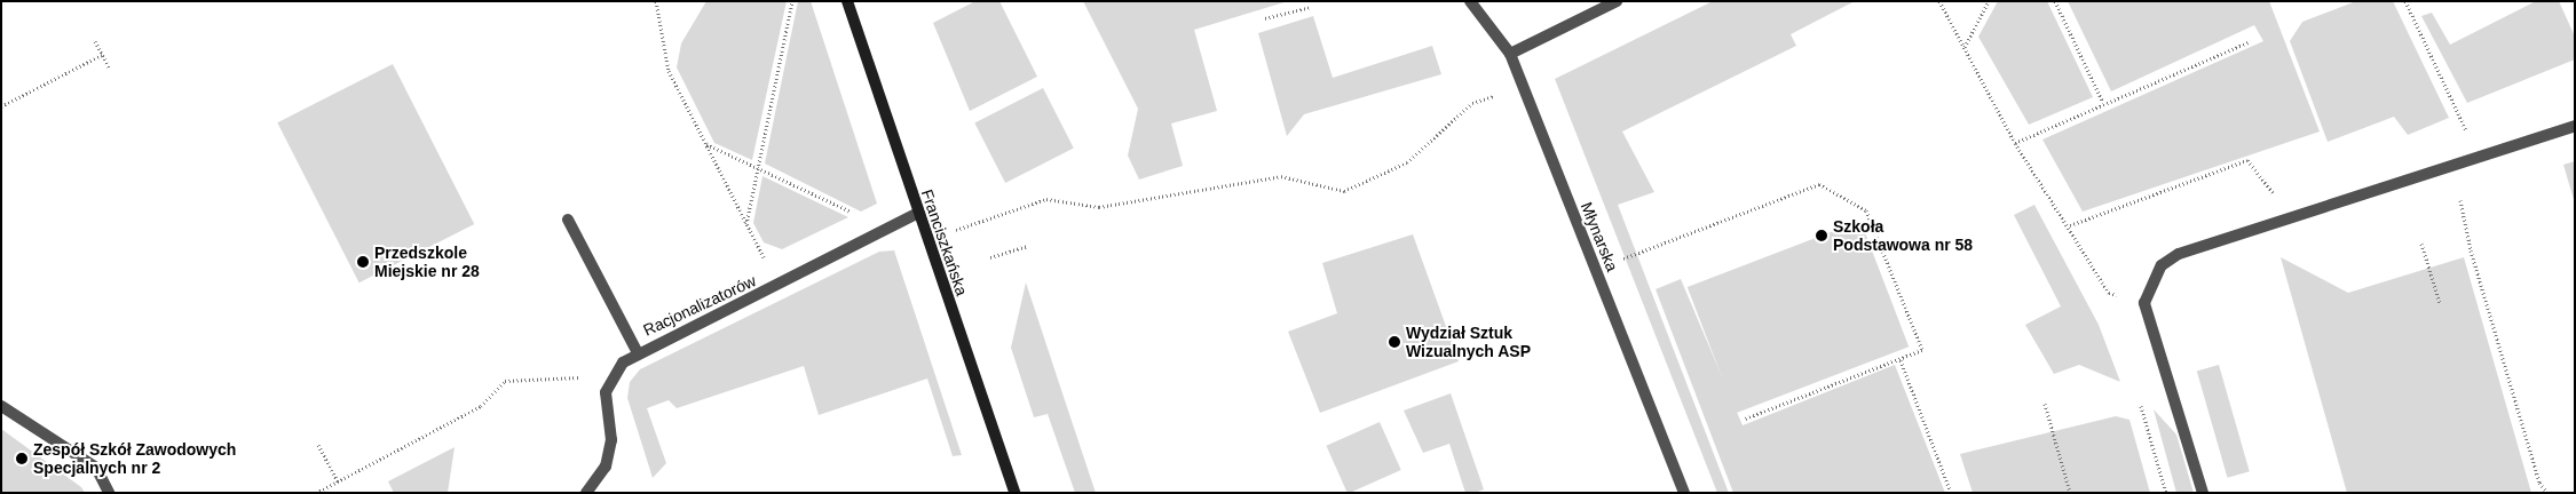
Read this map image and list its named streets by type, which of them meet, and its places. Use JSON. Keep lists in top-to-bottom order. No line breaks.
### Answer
{"streets":{"street":["Młynarska","Franciszkańska","Racjonalizatorów"]},"crossings":[["Franciszkańska","Racjonalizatorów"]],"places":["Szkoła Podstawowa nr 58","Przedszkole Miejskie nr 28","Wydział Sztuk Wizualnych ASP","Zespół Szkół Zawodowych Specjalnych nr 2"]}
